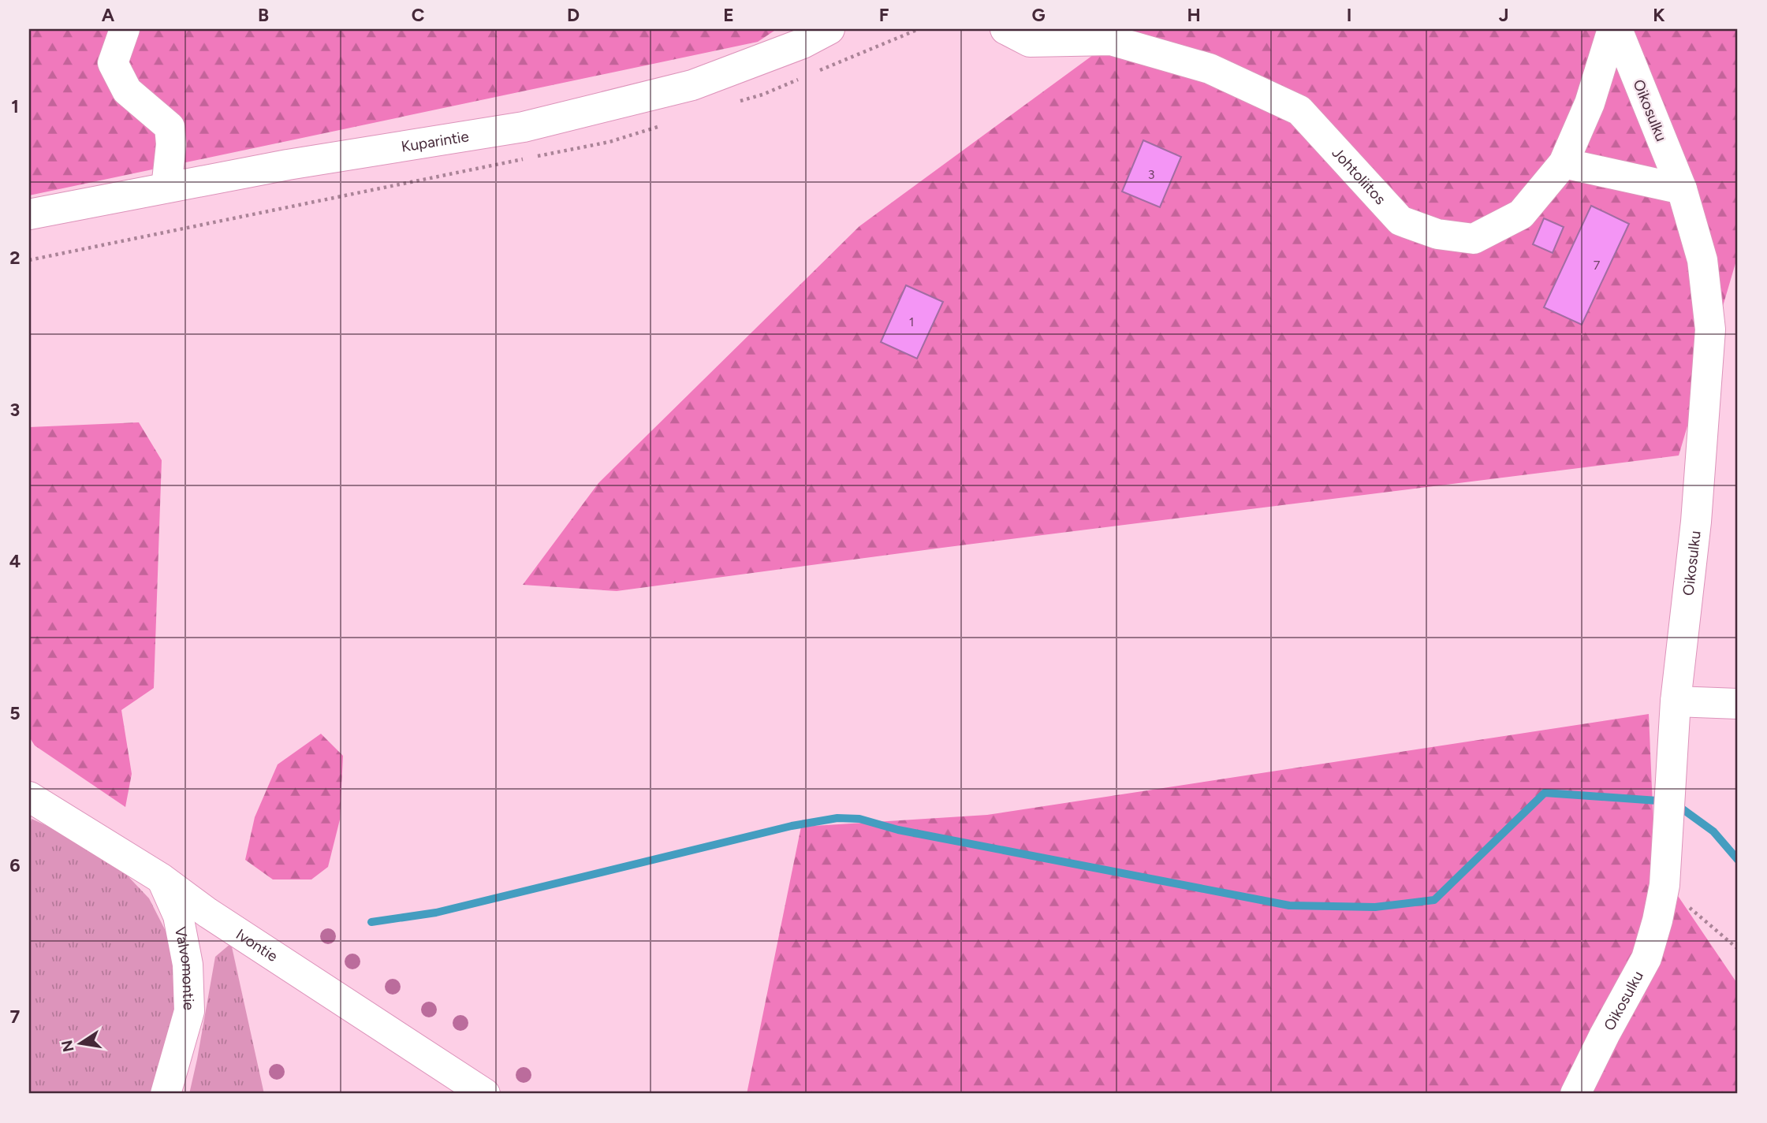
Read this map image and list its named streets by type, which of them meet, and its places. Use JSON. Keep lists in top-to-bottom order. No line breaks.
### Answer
{"streets":{"street":["Oikosulku","Kuparintie","Johtoliitos","Ivontie","Valvomontie"]},"crossings":[["Ivontie","Valvomontie"]],"house_numbers":["3","7","1"],"north":"left","grid":{"columns":["A","B","C","D","E","F","G","H","I","J","K"],"rows":["1","2","3","4","5","6","7"]}}
